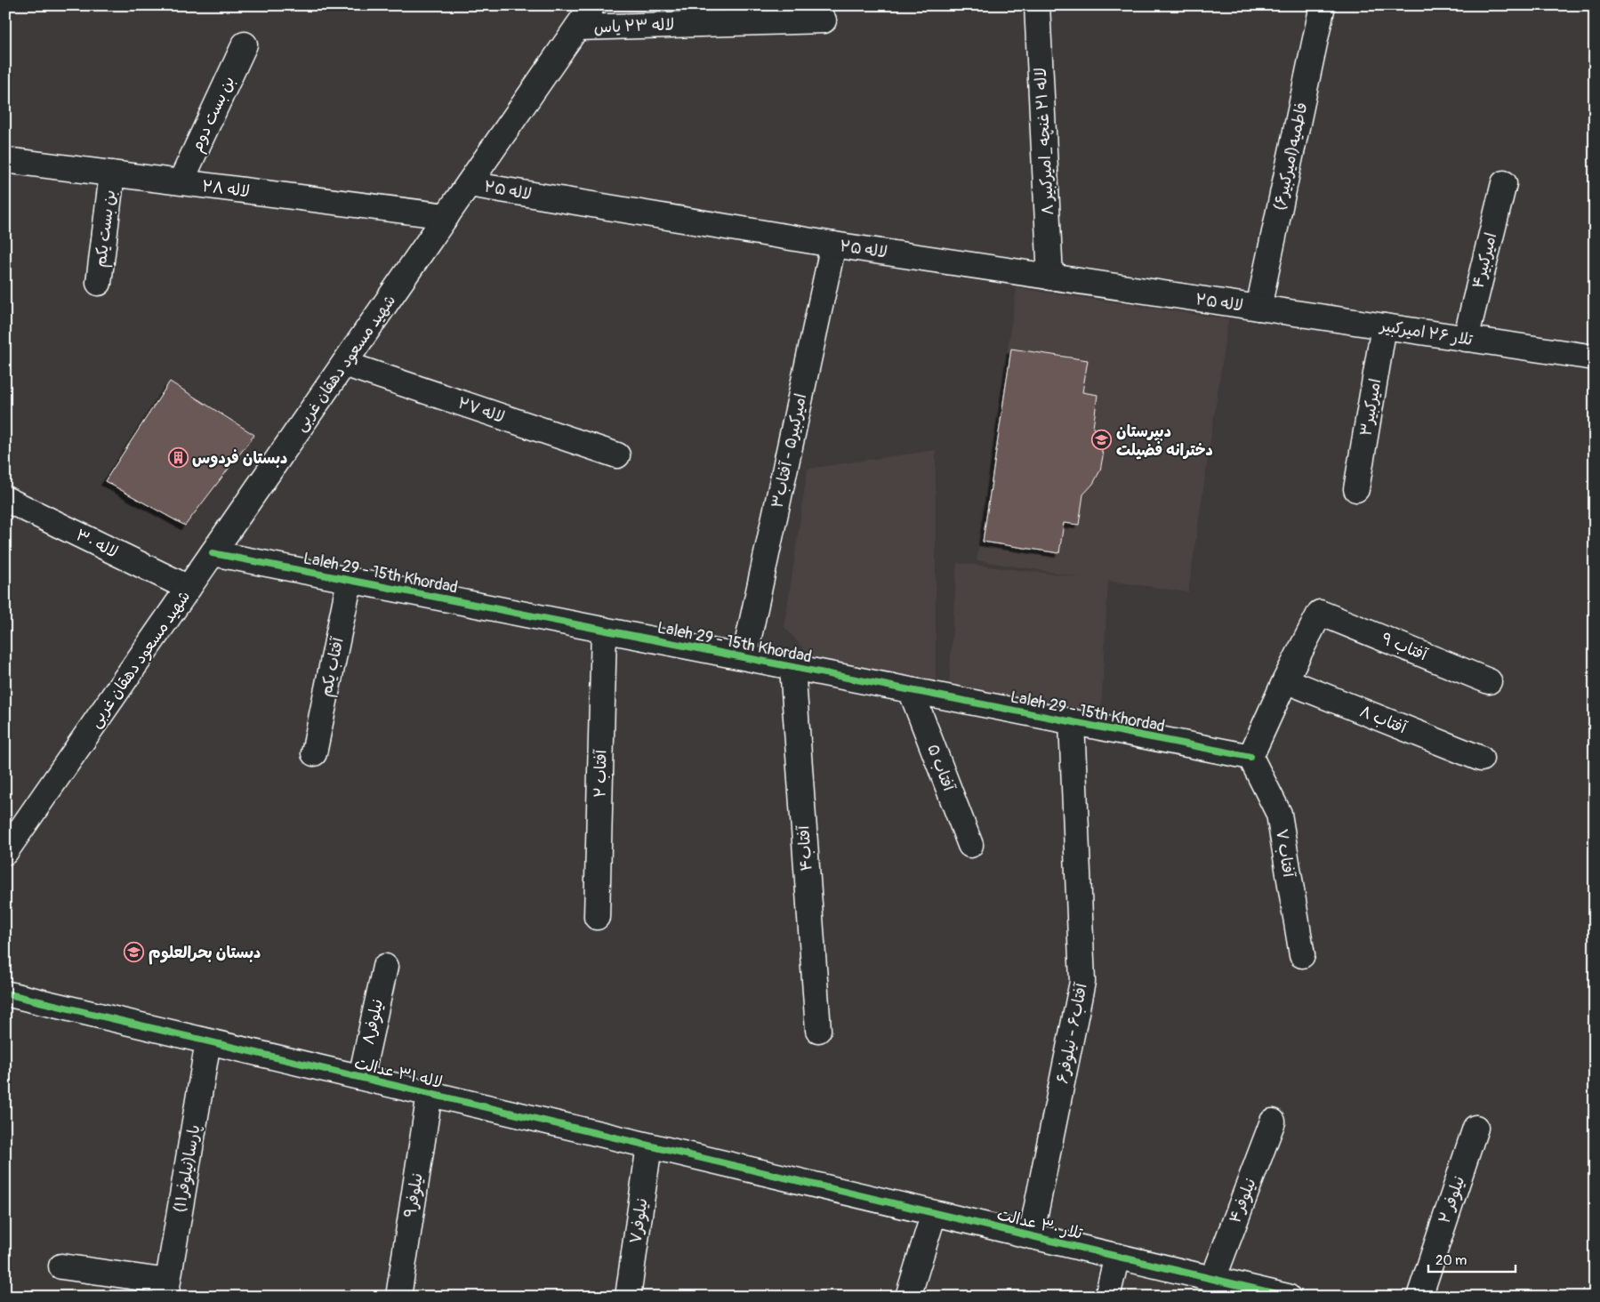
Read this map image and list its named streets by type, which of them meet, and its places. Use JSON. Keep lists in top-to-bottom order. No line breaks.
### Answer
{"streets":{"street":["لاله ۲۳ یاس","بن بست دوم","لاله ۲۱ غنچه_امیرکبیر ۸","فاطمیه(امیرکبیر۶)","لاله ۲۸","لاله ۲۵","بن بست یکم","امیرکبیر۴","تلار ۲۶ امیرکبیر","شهید مسعود دهقان غربی","امیرکبیر۳","لاله ۲۷","امیرکبیر۵ - آفتاب۳","لاله ۳۰","Laleh 29 - 15th Khordad","آفتاب ۹","آفتاب یکم","آفتاب ۸","آفتاب ۵","آفتاب ۲","آفتاب۴","آفتاب ۷","نیلوفر۸","آفتاب۶ - نیلوفر۶","لاله ۳۱ عدالت","پارسا(نیلوفر۱۱)","نیلوفر۹","نیلوفر ۲","نیلوفر۴","نیلوفر۷","تلار ۳۰ عدالت"]},"crossings":[["لاله ۲۳ یاس","شهید مسعود دهقان غربی"],["بن بست دوم","لاله ۲۸"],["لاله ۲۱ غنچه_امیرکبیر ۸","لاله ۲۵"],["فاطمیه(امیرکبیر۶)","لاله ۲۵"],["فاطمیه(امیرکبیر۶)","تلار ۲۶ امیرکبیر"],["لاله ۲۸","بن بست یکم"],["لاله ۲۸","شهید مسعود دهقان غربی"],["لاله ۲۵","تلار ۲۶ امیرکبیر"],["لاله ۲۵","شهید مسعود دهقان غربی"],["لاله ۲۵","امیرکبیر۵ - آفتاب۳"],["امیرکبیر۴","تلار ۲۶ امیرکبیر"],["تلار ۲۶ امیرکبیر","امیرکبیر۳"],["شهید مسعود دهقان غربی","لاله ۲۷"],["شهید مسعود دهقان غربی","لاله ۳۰"],["شهید مسعود دهقان غربی","Laleh 29 - 15th Khordad"],["امیرکبیر۵ - آفتاب۳","Laleh 29 - 15th Khordad"],["Laleh 29 - 15th Khordad","آفتاب یکم"],["Laleh 29 - 15th Khordad","آفتاب ۵"],["Laleh 29 - 15th Khordad","آفتاب ۲"],["Laleh 29 - 15th Khordad","آفتاب۴"],["Laleh 29 - 15th Khordad","آفتاب ۷"],["Laleh 29 - 15th Khordad","آفتاب۶ - نیلوفر۶"],["آفتاب ۹","آفتاب ۸"],["نیلوفر۸","لاله ۳۱ عدالت"],["آفتاب۶ - نیلوفر۶","تلار ۳۰ عدالت"],["لاله ۳۱ عدالت","پارسا(نیلوفر۱۱)"],["لاله ۳۱ عدالت","نیلوفر۹"],["لاله ۳۱ عدالت","نیلوفر۷"],["لاله ۳۱ عدالت","تلار ۳۰ عدالت"],["نیلوفر۴","تلار ۳۰ عدالت"]],"places":{"school or university":["دبیرستان دخترانه فضیلت","دبستان بحرالعلوم"],"building":["دبستان فردوس"]},"scale_bar":"20 m"}
